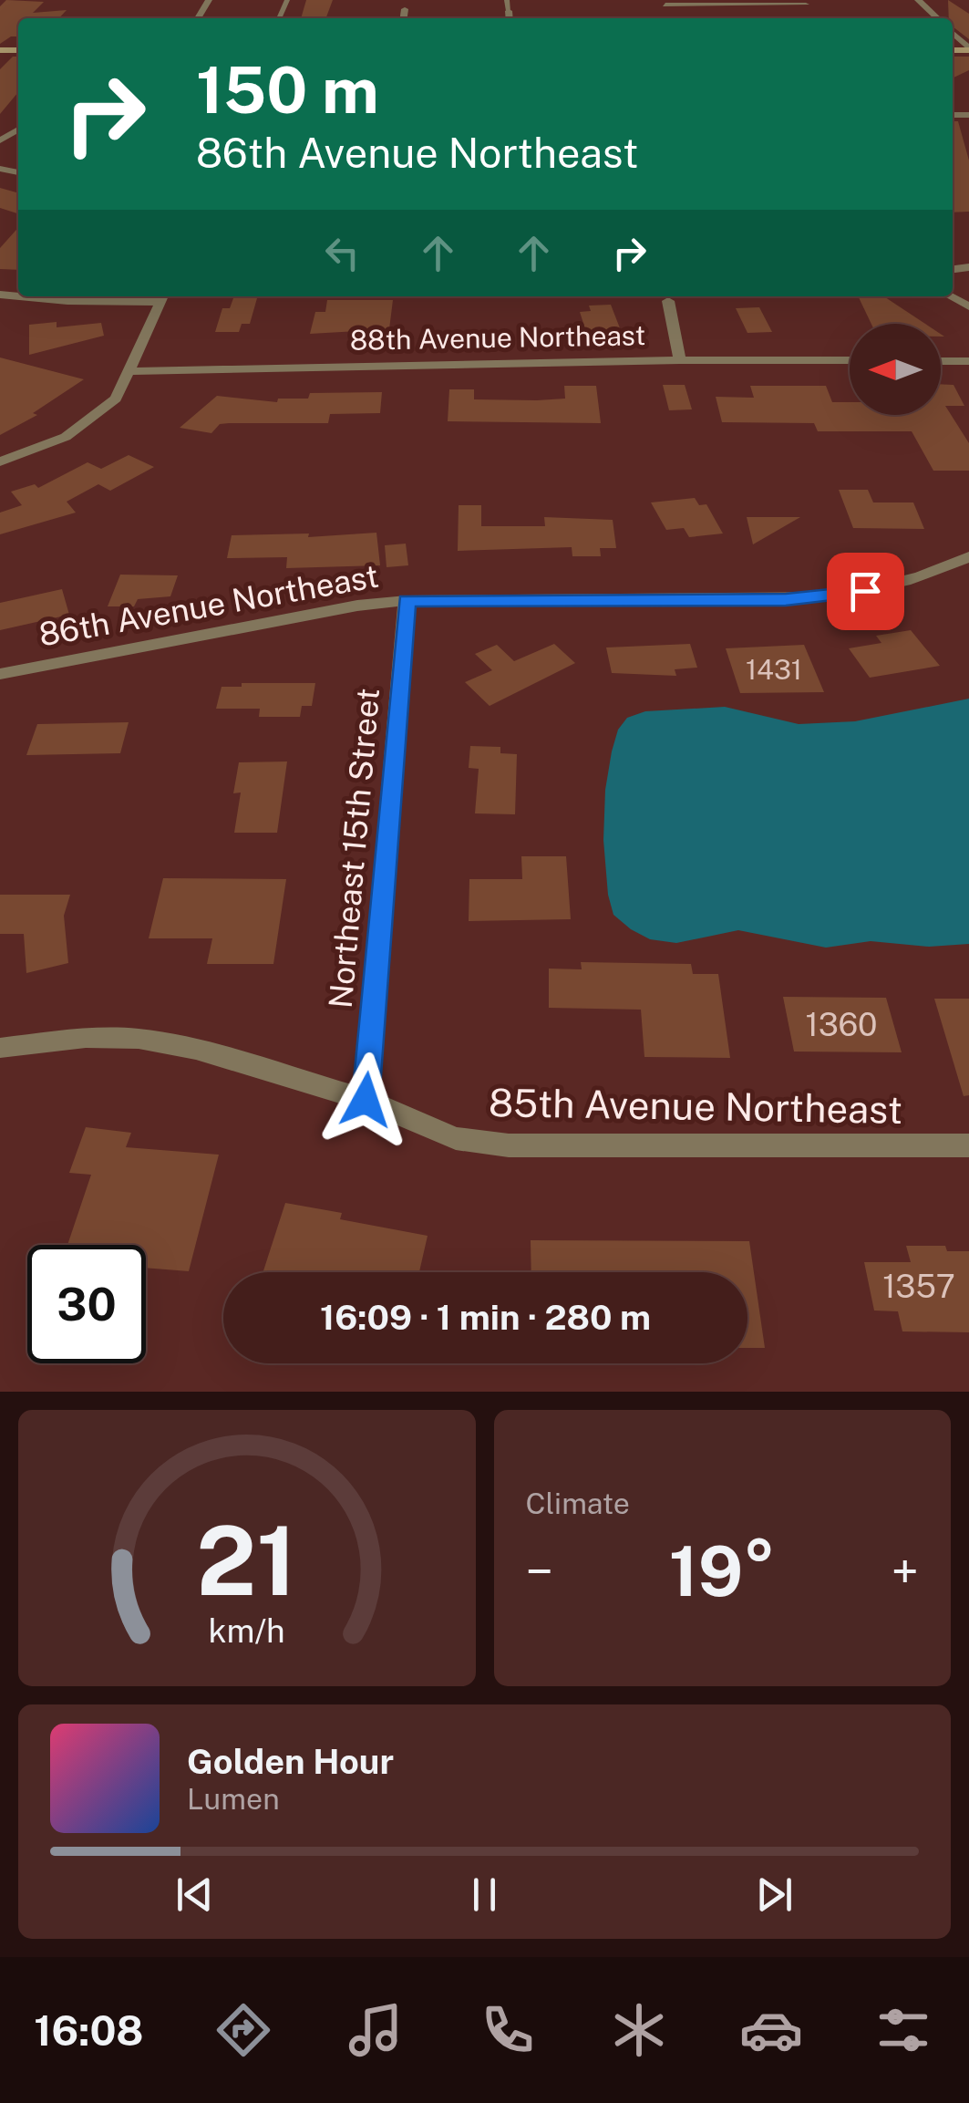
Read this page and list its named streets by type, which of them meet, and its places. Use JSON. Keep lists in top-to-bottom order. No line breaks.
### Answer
{"streets":{"street":["88th Avenue Northeast","86th Avenue Northeast","Northeast 15th Street","85th Avenue Northeast"]},"crossings":[["86th Avenue Northeast","Northeast 15th Street"],["Northeast 15th Street","85th Avenue Northeast"]],"house_numbers":["1431","1360","1357"],"north":"left","page":{"turn":["150 m","86th Avenue Northeast"],"limit":"30","trip":"16:09 · 1 min · 280 m","tile":"Climate","heat":["−","19°","+"],"song":["Golden Hour","Lumen"],"tabs":"16:08","gauge":["21","km/h"]}}
